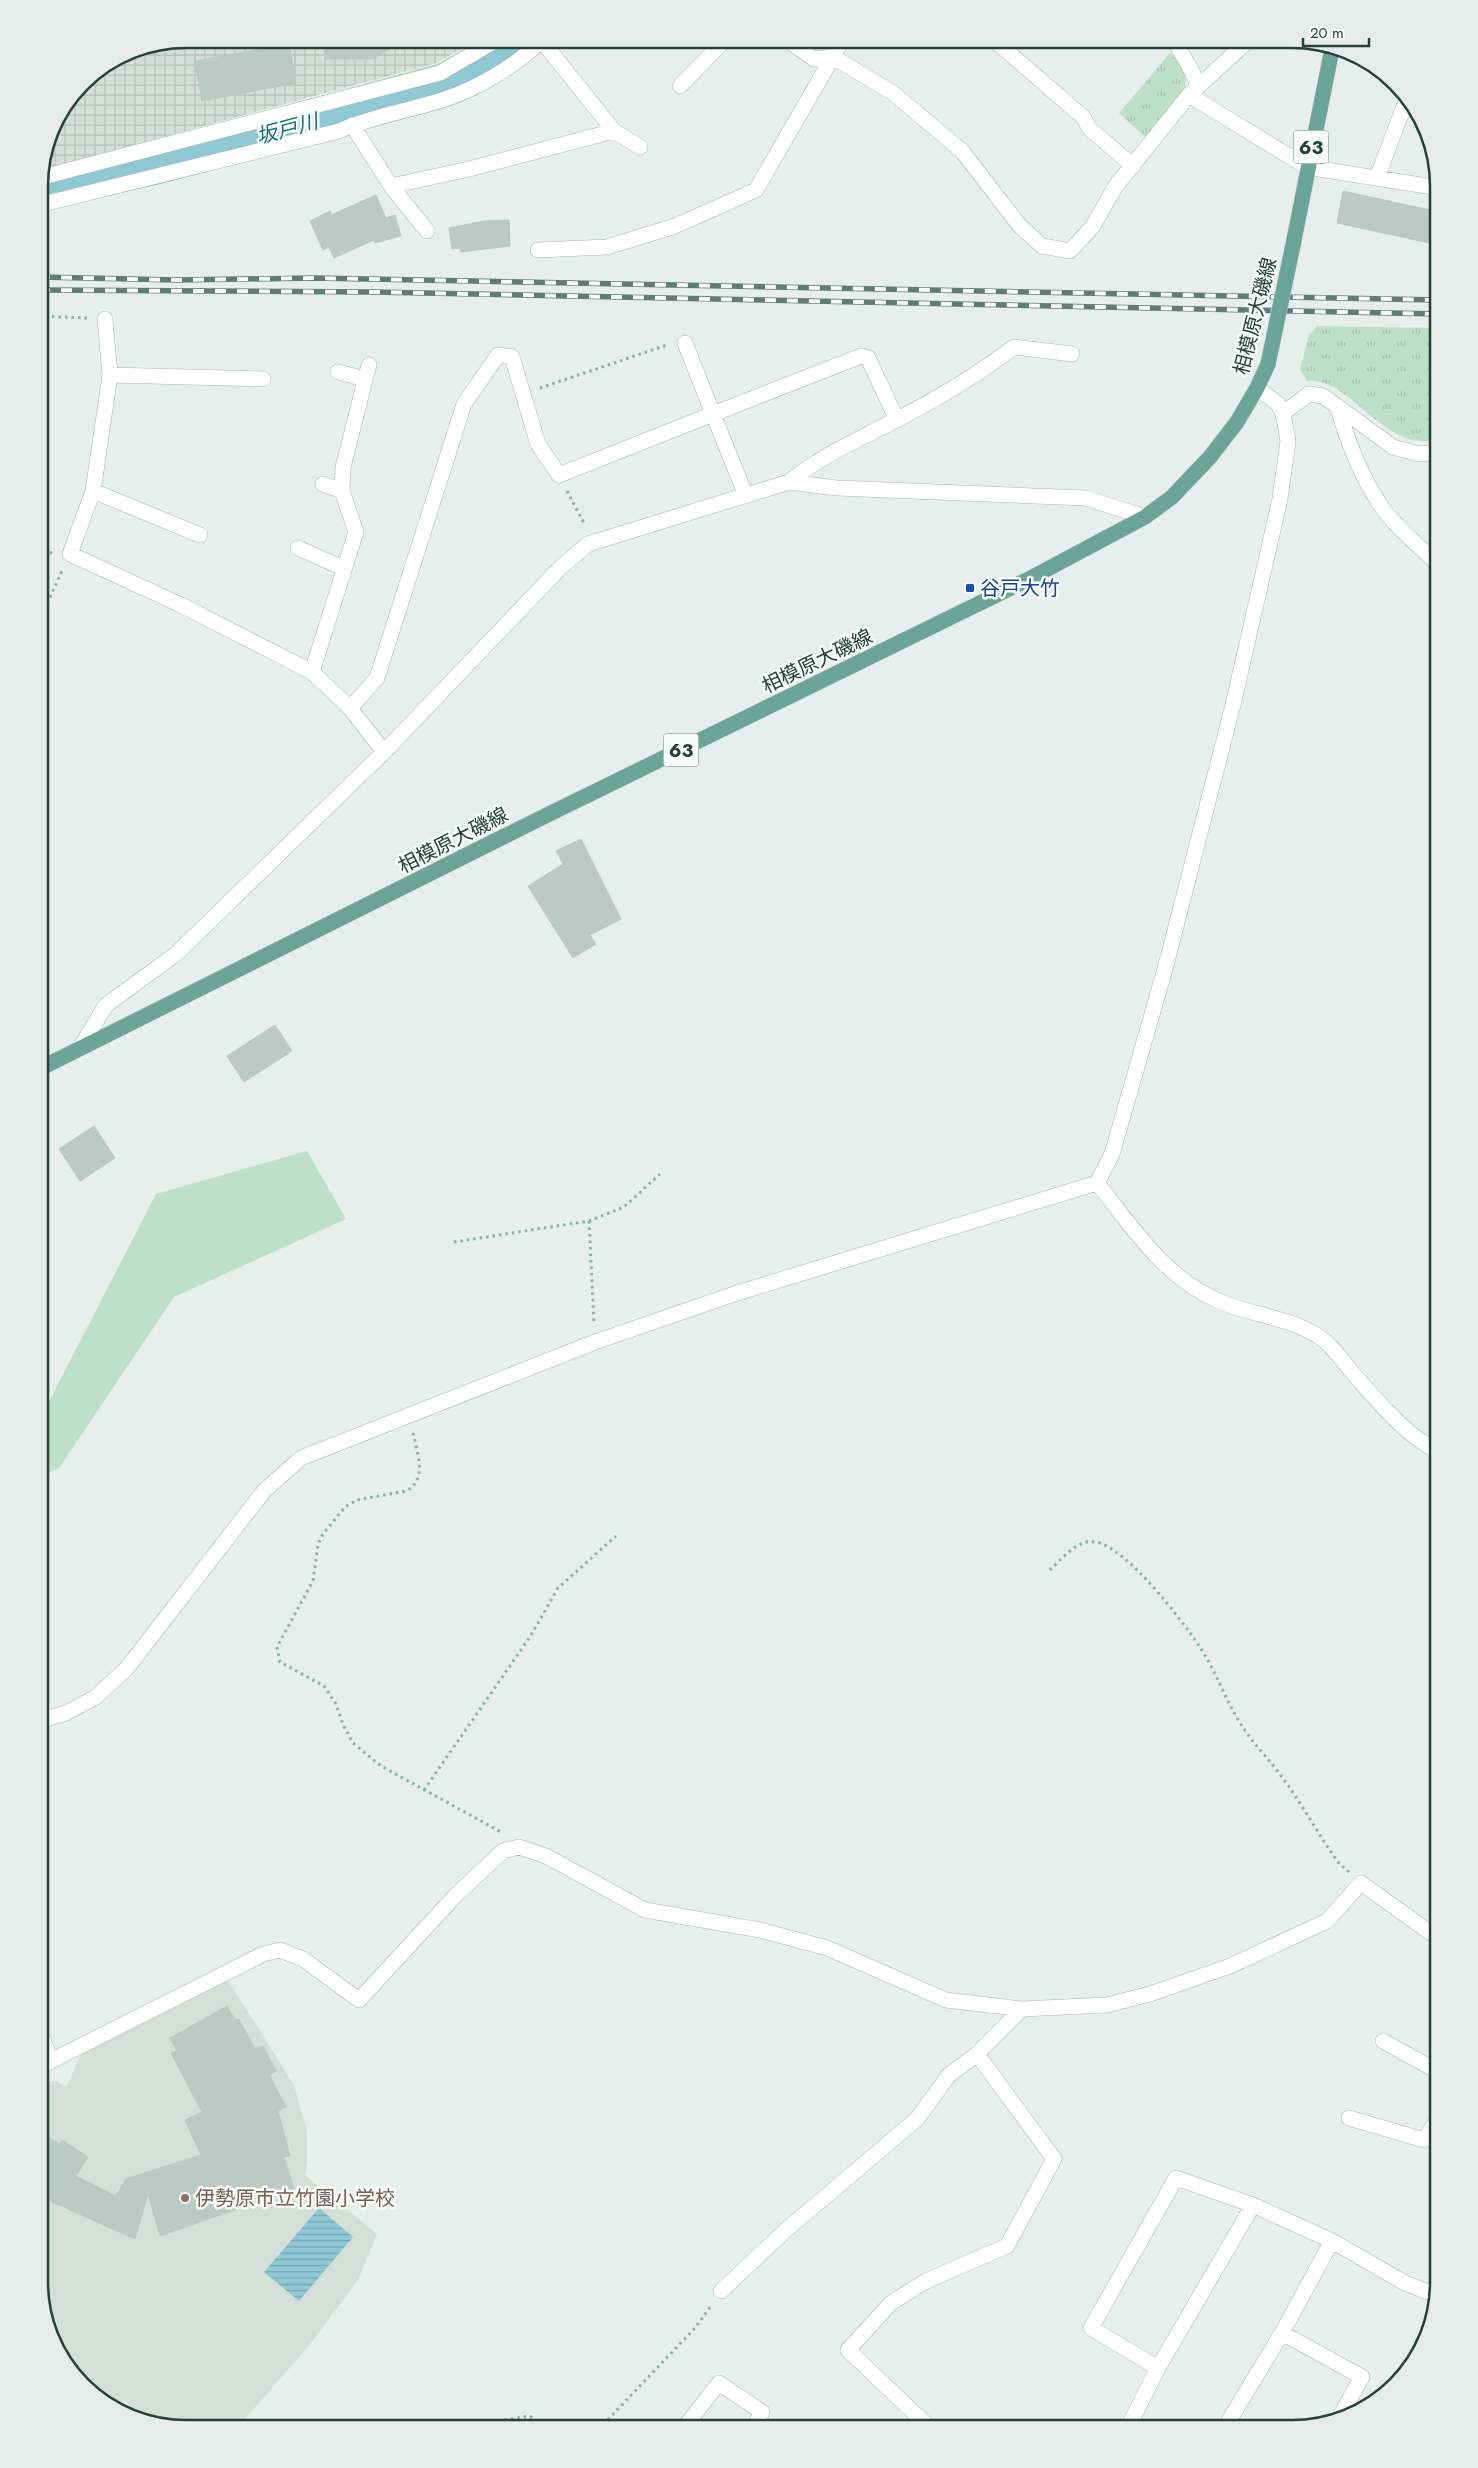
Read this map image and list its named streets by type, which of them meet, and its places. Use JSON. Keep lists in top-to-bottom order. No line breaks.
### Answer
{"streets":{"main road":["63","相模原大磯線"]},"water":["坂戸川"],"places":{"transit":["谷戸大竹"],"other":["伊勢原市立竹園小学校"]},"scale_bar":"20 m"}
